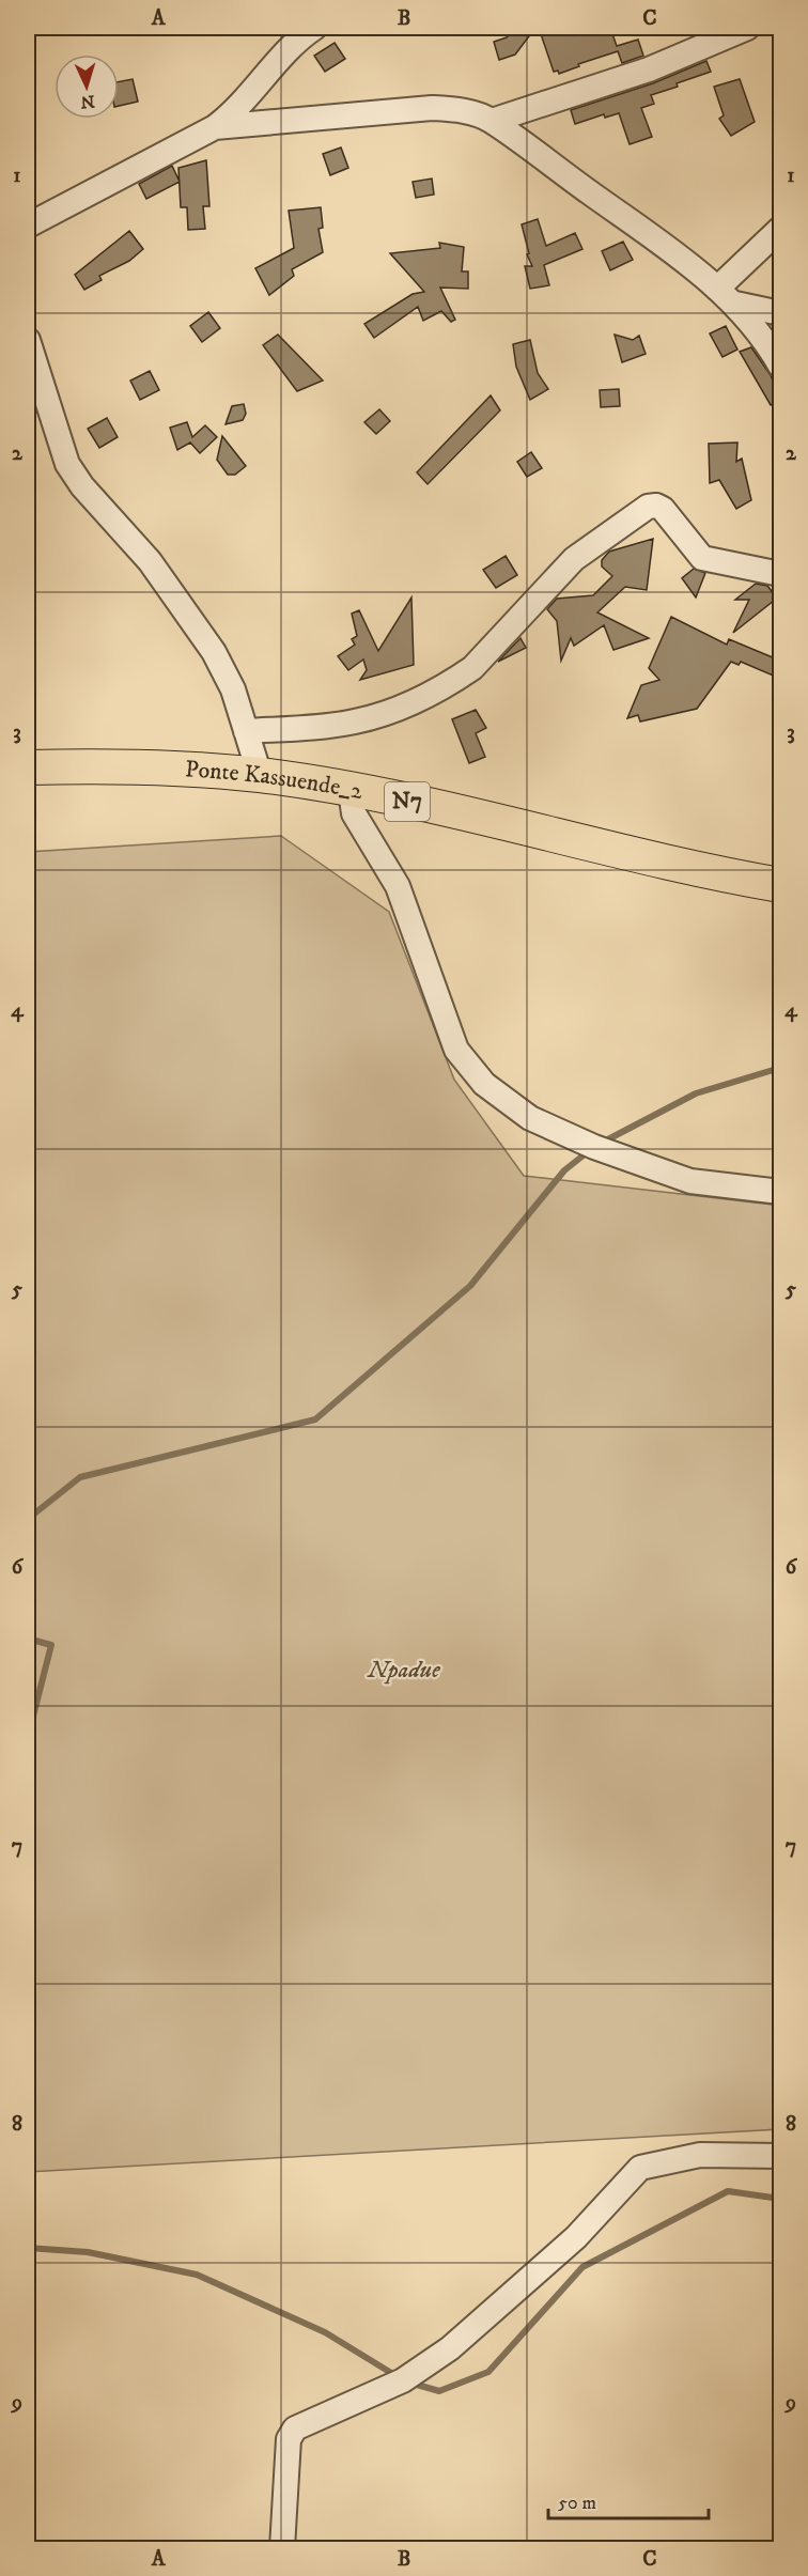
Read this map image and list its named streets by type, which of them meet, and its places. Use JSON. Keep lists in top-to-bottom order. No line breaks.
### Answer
{"streets":{"highway":["Ponte Kassuende_2","N7"]},"parks":["Npadue"],"scale_bar":"50 m","north":"bottom","grid":{"columns":["A","B","C"],"rows":["1","2","3","4","5","6","7","8","9"]}}
